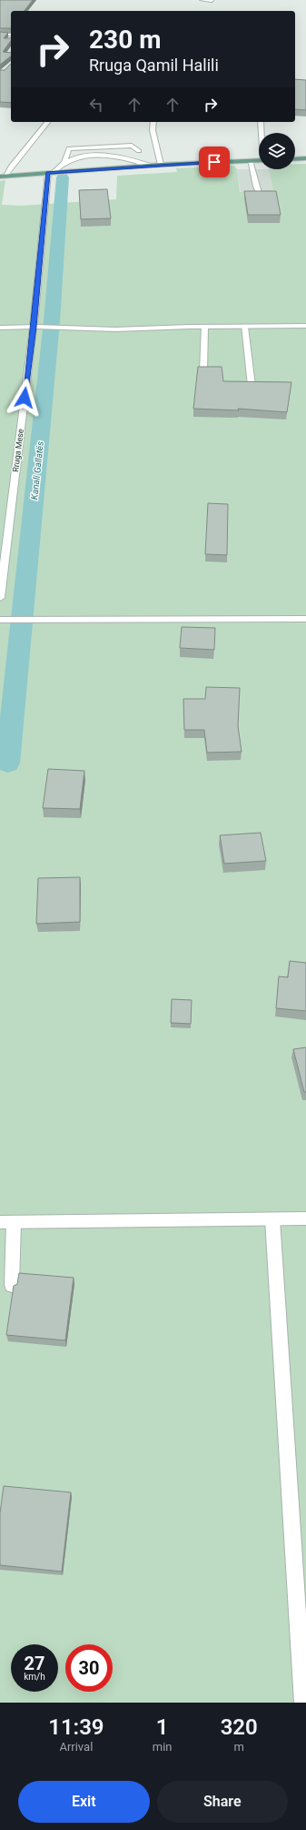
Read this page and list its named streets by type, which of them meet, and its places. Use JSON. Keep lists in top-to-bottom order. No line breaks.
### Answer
{"streets":{"street":["Rruga Mese"]},"water":["Kanali Gallatës"],"page":{"turn":["230 m","Rruga Qamil Halili"],"speed":"27 km/h","limit":"30","eta":["11:39","Arrival","1","min","320","m"],"buttons":["Exit","Share"]}}
